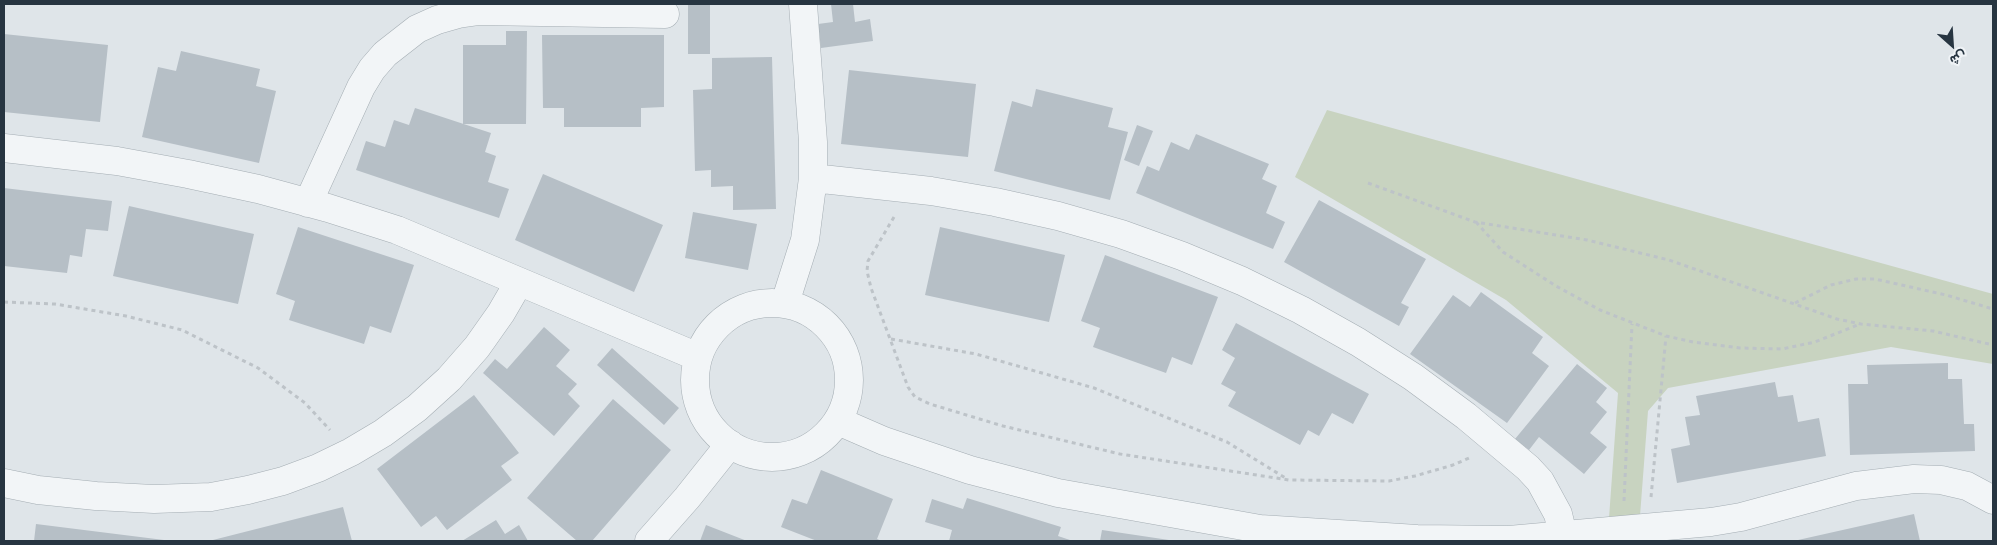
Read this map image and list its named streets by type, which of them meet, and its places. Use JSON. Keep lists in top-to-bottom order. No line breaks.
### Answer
{"north":"bottom right"}
